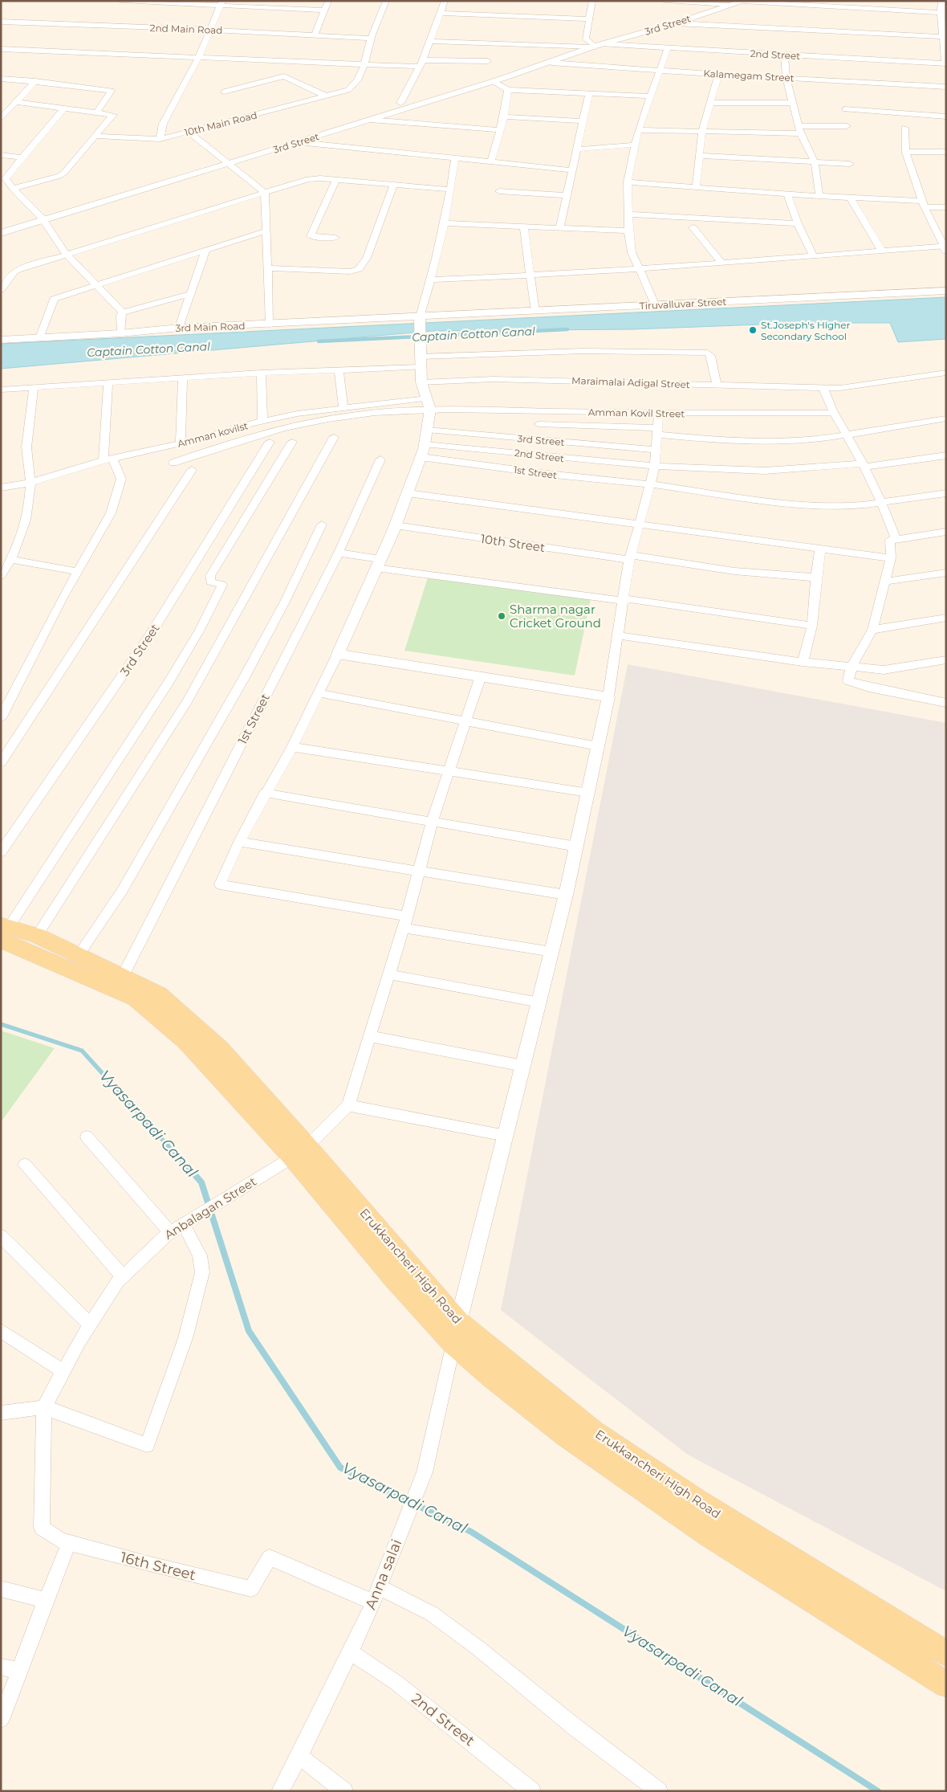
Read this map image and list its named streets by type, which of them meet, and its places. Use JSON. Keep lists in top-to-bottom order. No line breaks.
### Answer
{"streets":{"main road":["Erukkancheri High Road"],"street":["3rd Street","2nd Main Road","2nd Street","Kalamegam Street","10th Main Road","Tiruvalluvar Street","3rd Main Road","Maraimalai Adigal Street","Amman Kovil Street","Amman kovilst","1st Street","10th Street","Anbalagan Street","16th Street","Anna salai"]},"crossings":[["3rd Street","2nd Street"],["3rd Street","Kalamegam Street"],["2nd Main Road","10th Main Road"],["2nd Street","Kalamegam Street"],["2nd Street","Anna salai"],["Tiruvalluvar Street","3rd Main Road"],["Amman Kovil Street","Amman kovilst"],["1st Street","Erukkancheri High Road"],["Anbalagan Street","Erukkancheri High Road"],["Anbalagan Street","16th Street"],["Erukkancheri High Road","Anna salai"],["16th Street","Anna salai"]],"water":["Captain Cotton Canal","Vyasarpadi Canal"],"places":["St.Joseph's Higher Secondary School","Sharma nagar Cricket Ground"]}
